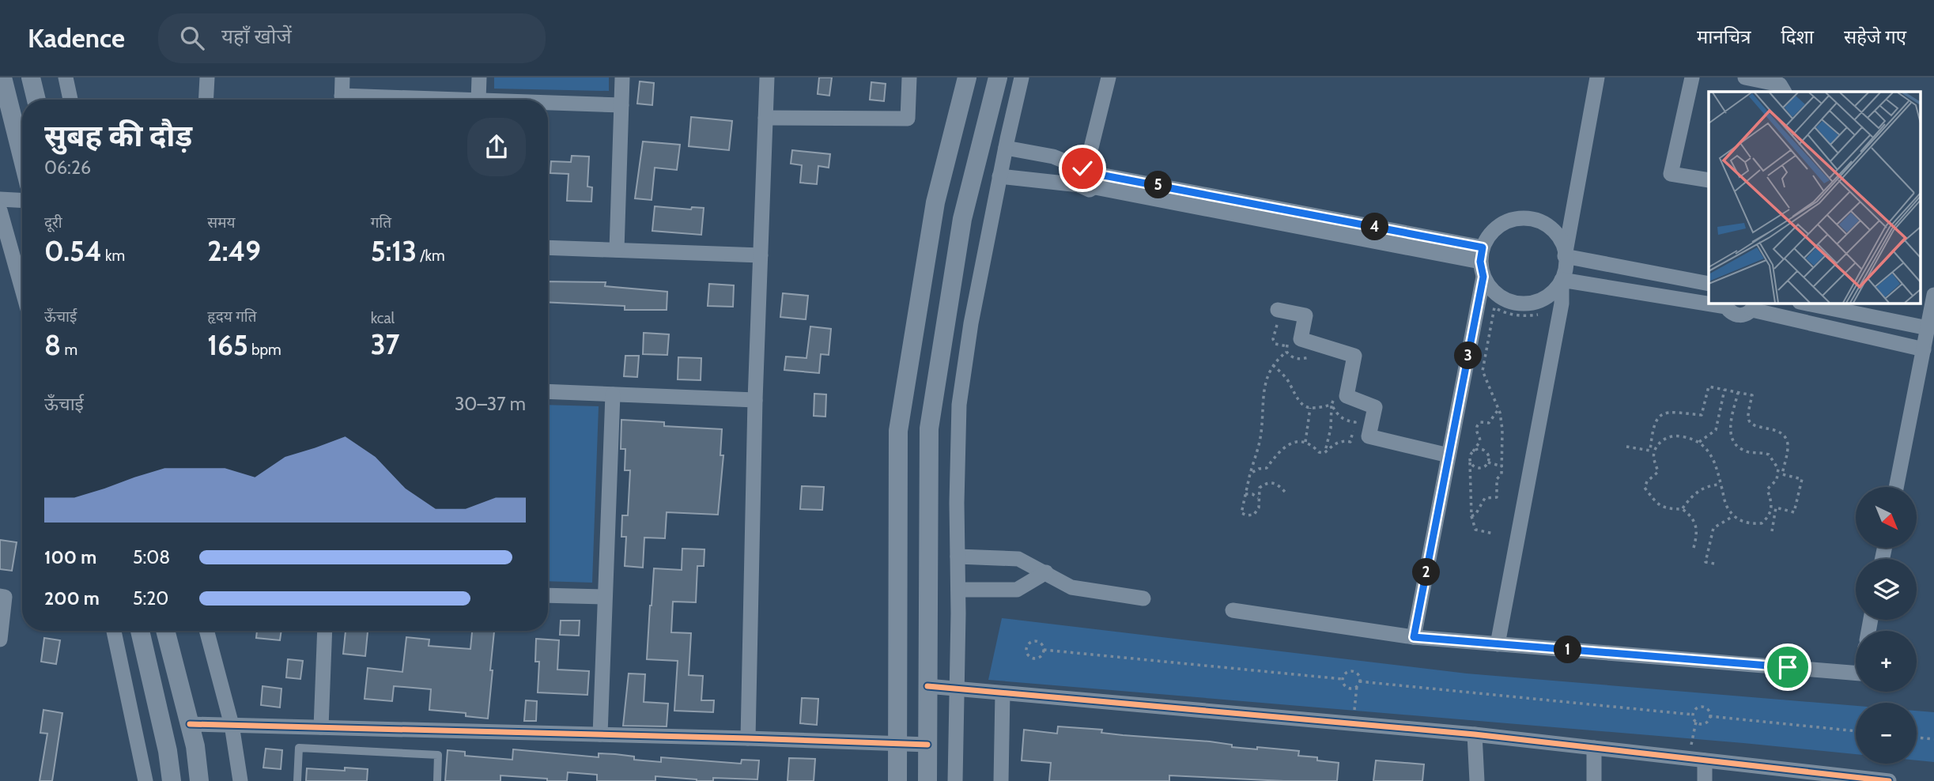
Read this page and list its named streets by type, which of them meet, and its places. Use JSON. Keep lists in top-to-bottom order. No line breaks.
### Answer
{"north":"bottom right","page":{"header":"Kadence","search":"यहाँ खोजें","nav":["मानचित्र","दिशा","सहेजे गए"],"heading":["सुबह की दौड़","06:26"],"pins":["5","4","3","2","1"],"stats":[["दूरी","0.54 km"],["समय","2:49"],["गति","5:13 /km"],["ऊँचाई","8 m"],["हृदय गति","165 bpm"],["kcal","37"]],"chart":["ऊँचाई","30–37 m"],"map_buttons":["+","−"],"list":[{"name":"100 m","note":"5:08"},{"name":"200 m","note":"5:20"}]}}
